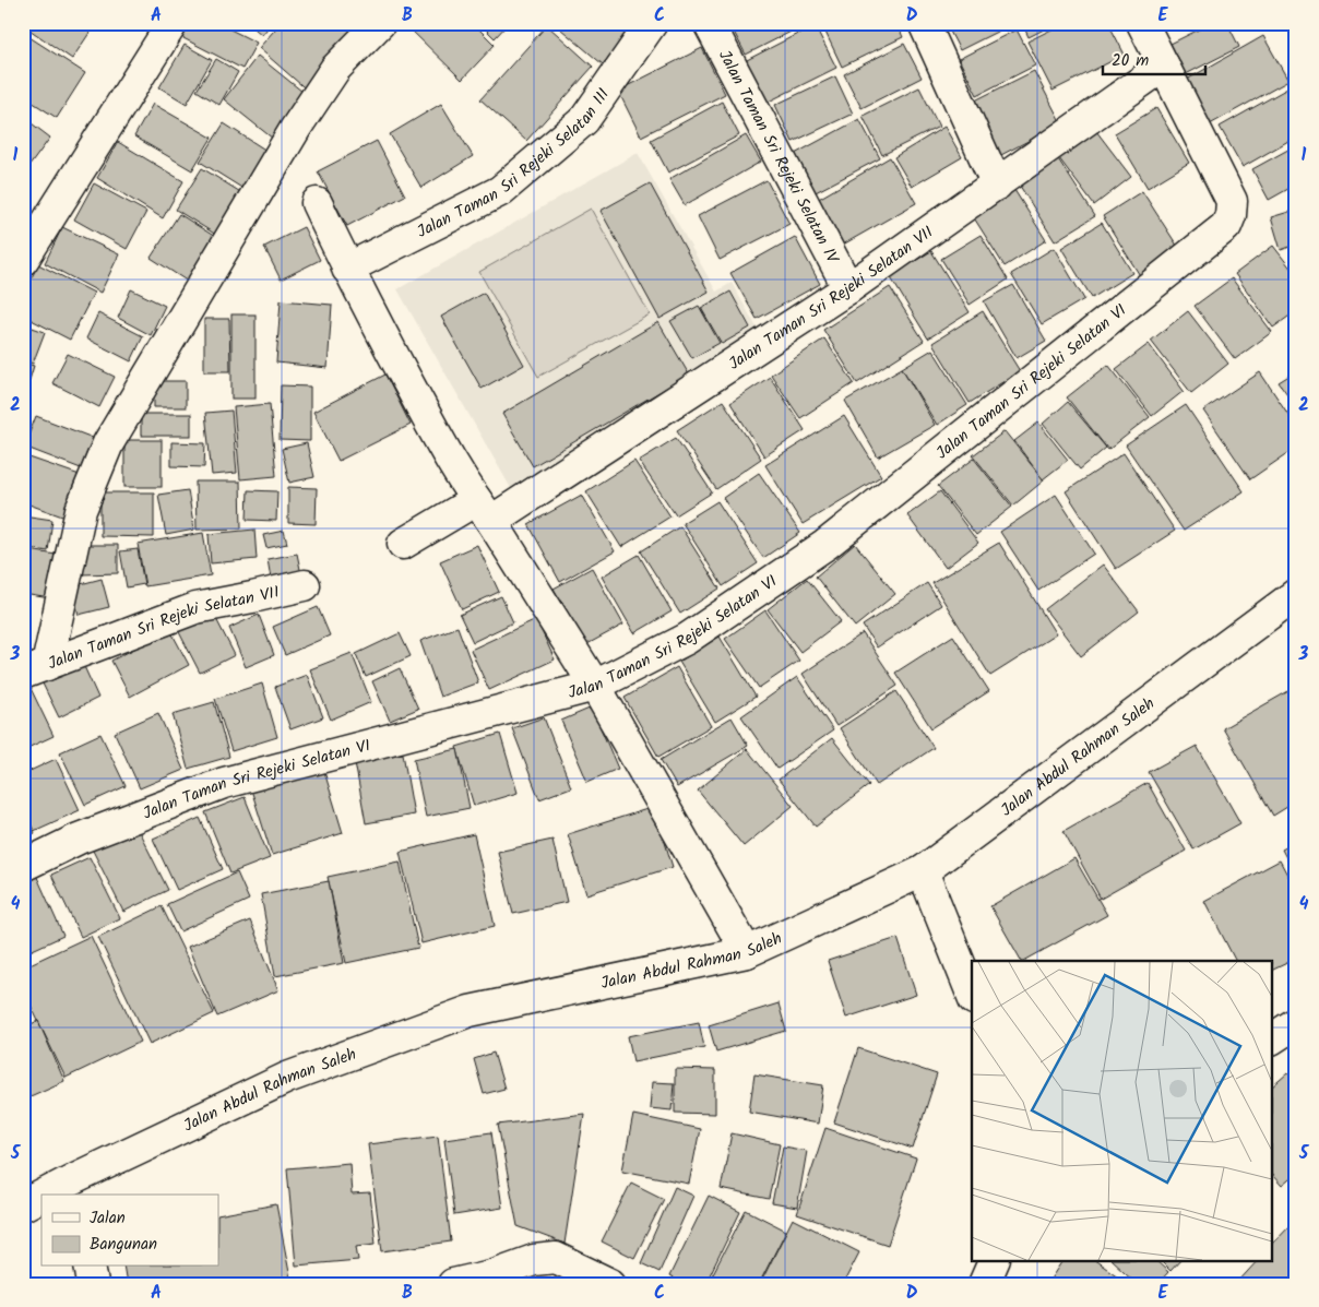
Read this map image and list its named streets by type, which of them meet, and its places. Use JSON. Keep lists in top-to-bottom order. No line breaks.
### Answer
{"streets":{"street":["Jalan Taman Sri Rejeki Selatan IV","Jalan Taman Sri Rejeki Selatan III","Jalan Taman Sri Rejeki Selatan VII","Jalan Taman Sri Rejeki Selatan VI","Jalan Abdul Rahman Saleh"]},"crossings":[["Jalan Taman Sri Rejeki Selatan IV","Jalan Taman Sri Rejeki Selatan VII"],["Jalan Taman Sri Rejeki Selatan VII","Jalan Taman Sri Rejeki Selatan VI"]],"legend":["Jalan","Bangunan"],"scale_bar":"20 m","grid":{"columns":["A","B","C","D","E"],"rows":["1","2","3","4","5"]}}
